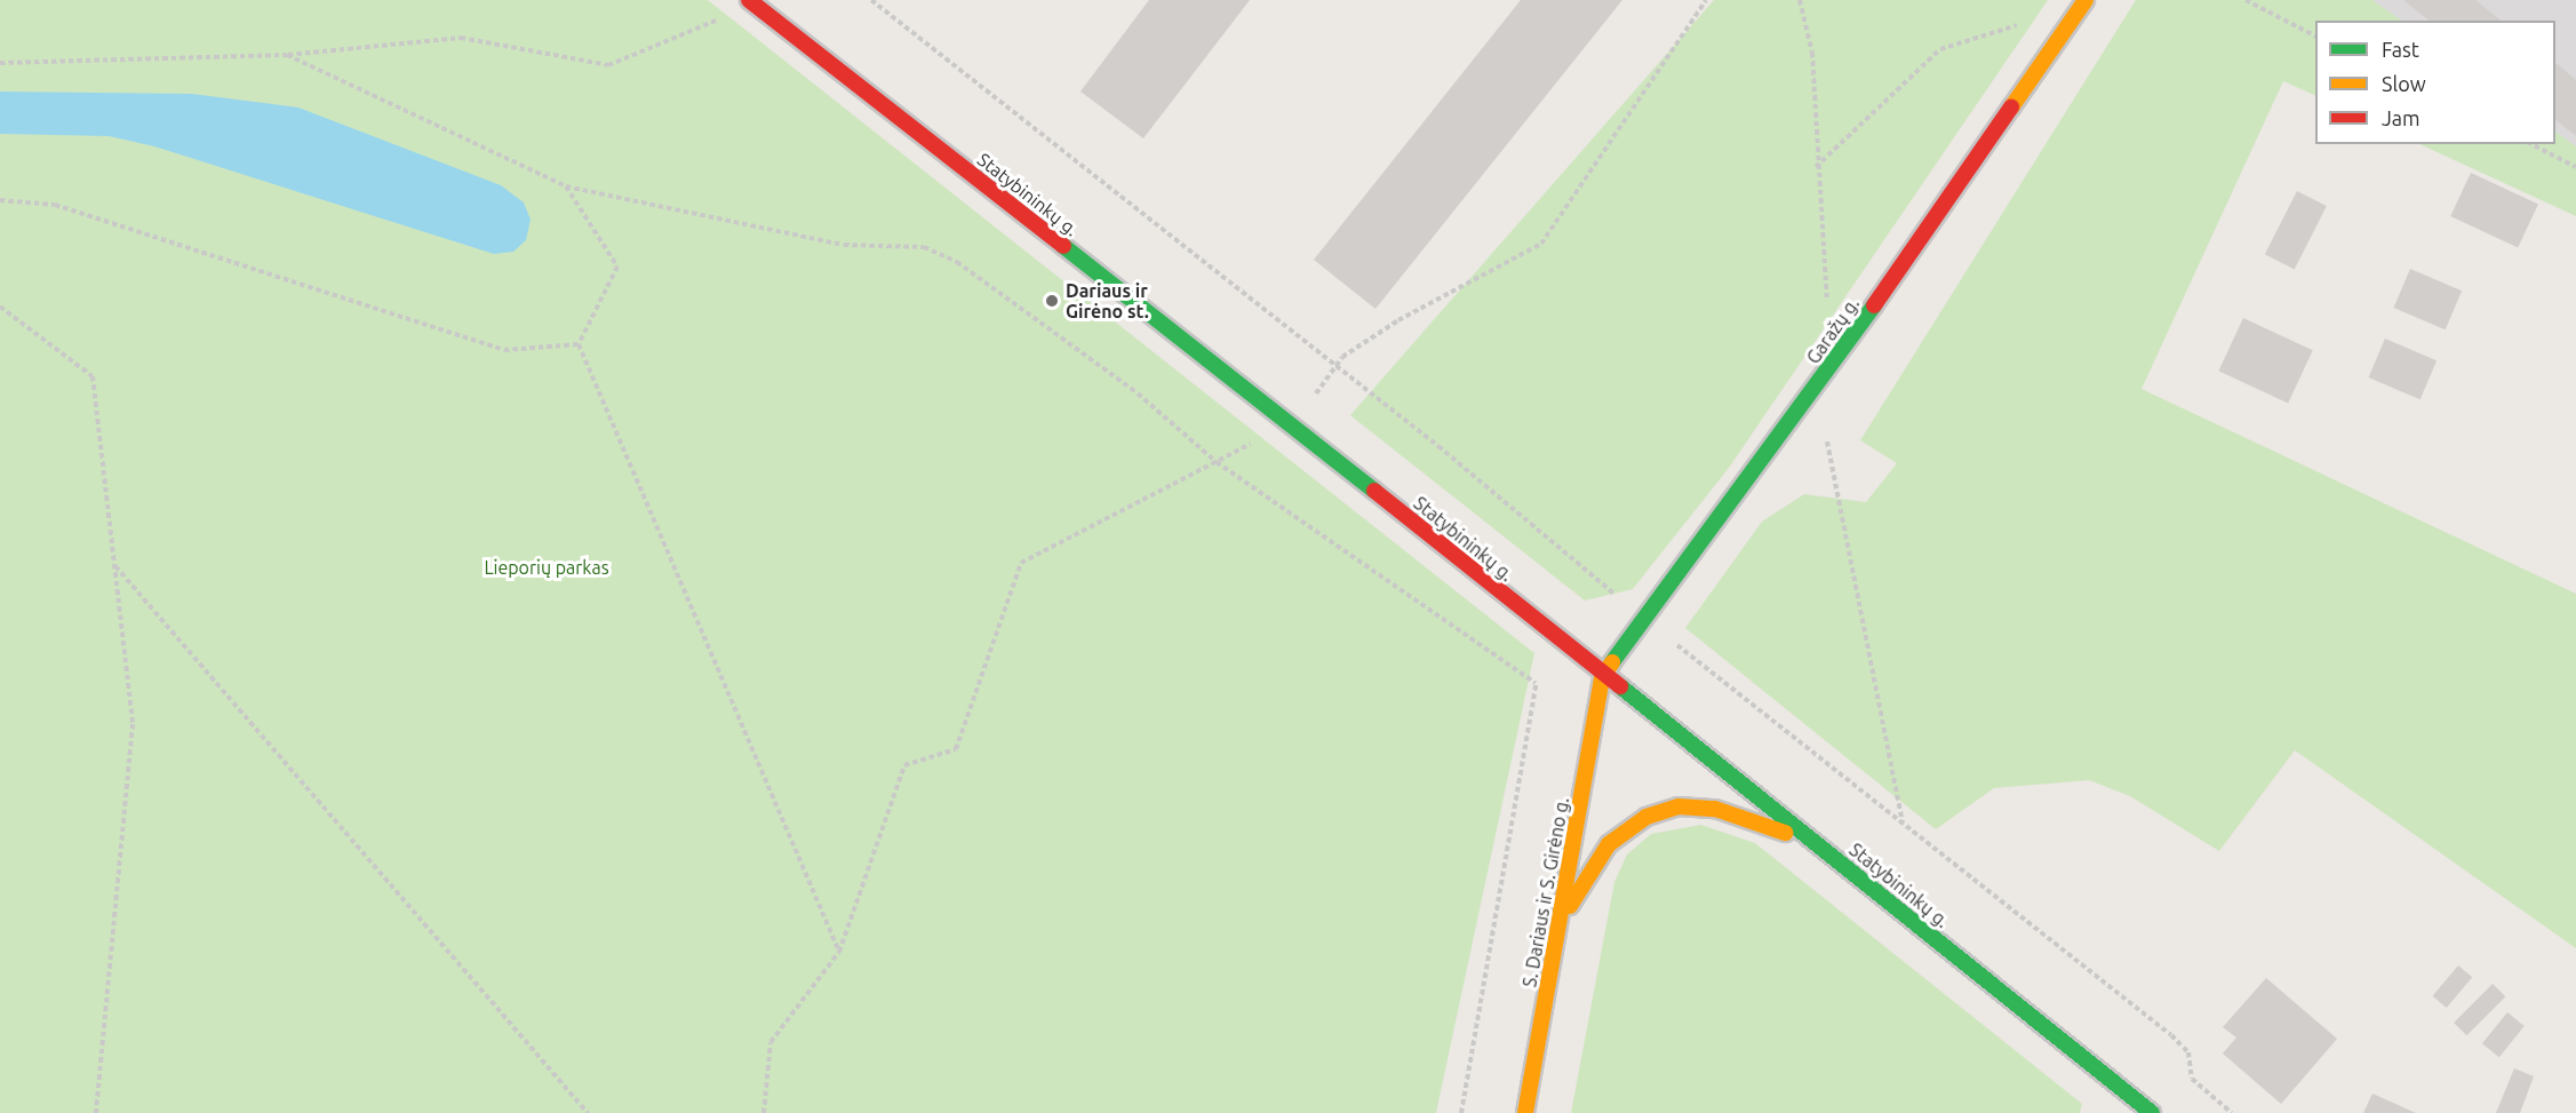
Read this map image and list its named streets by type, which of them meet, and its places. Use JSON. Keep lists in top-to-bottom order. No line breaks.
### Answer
{"streets":{"main road":["Statybininkų g.","Garažų g.","S. Dariaus ir S. Girėno g."]},"crossings":[["Statybininkų g.","Garažų g."],["Statybininkų g.","S. Dariaus ir S. Girėno g."],["Garažų g.","S. Dariaus ir S. Girėno g."]],"parks":["Lieporių parkas"],"places":["Dariaus ir Girėno st."],"legend":["Fast","Slow","Jam"]}
